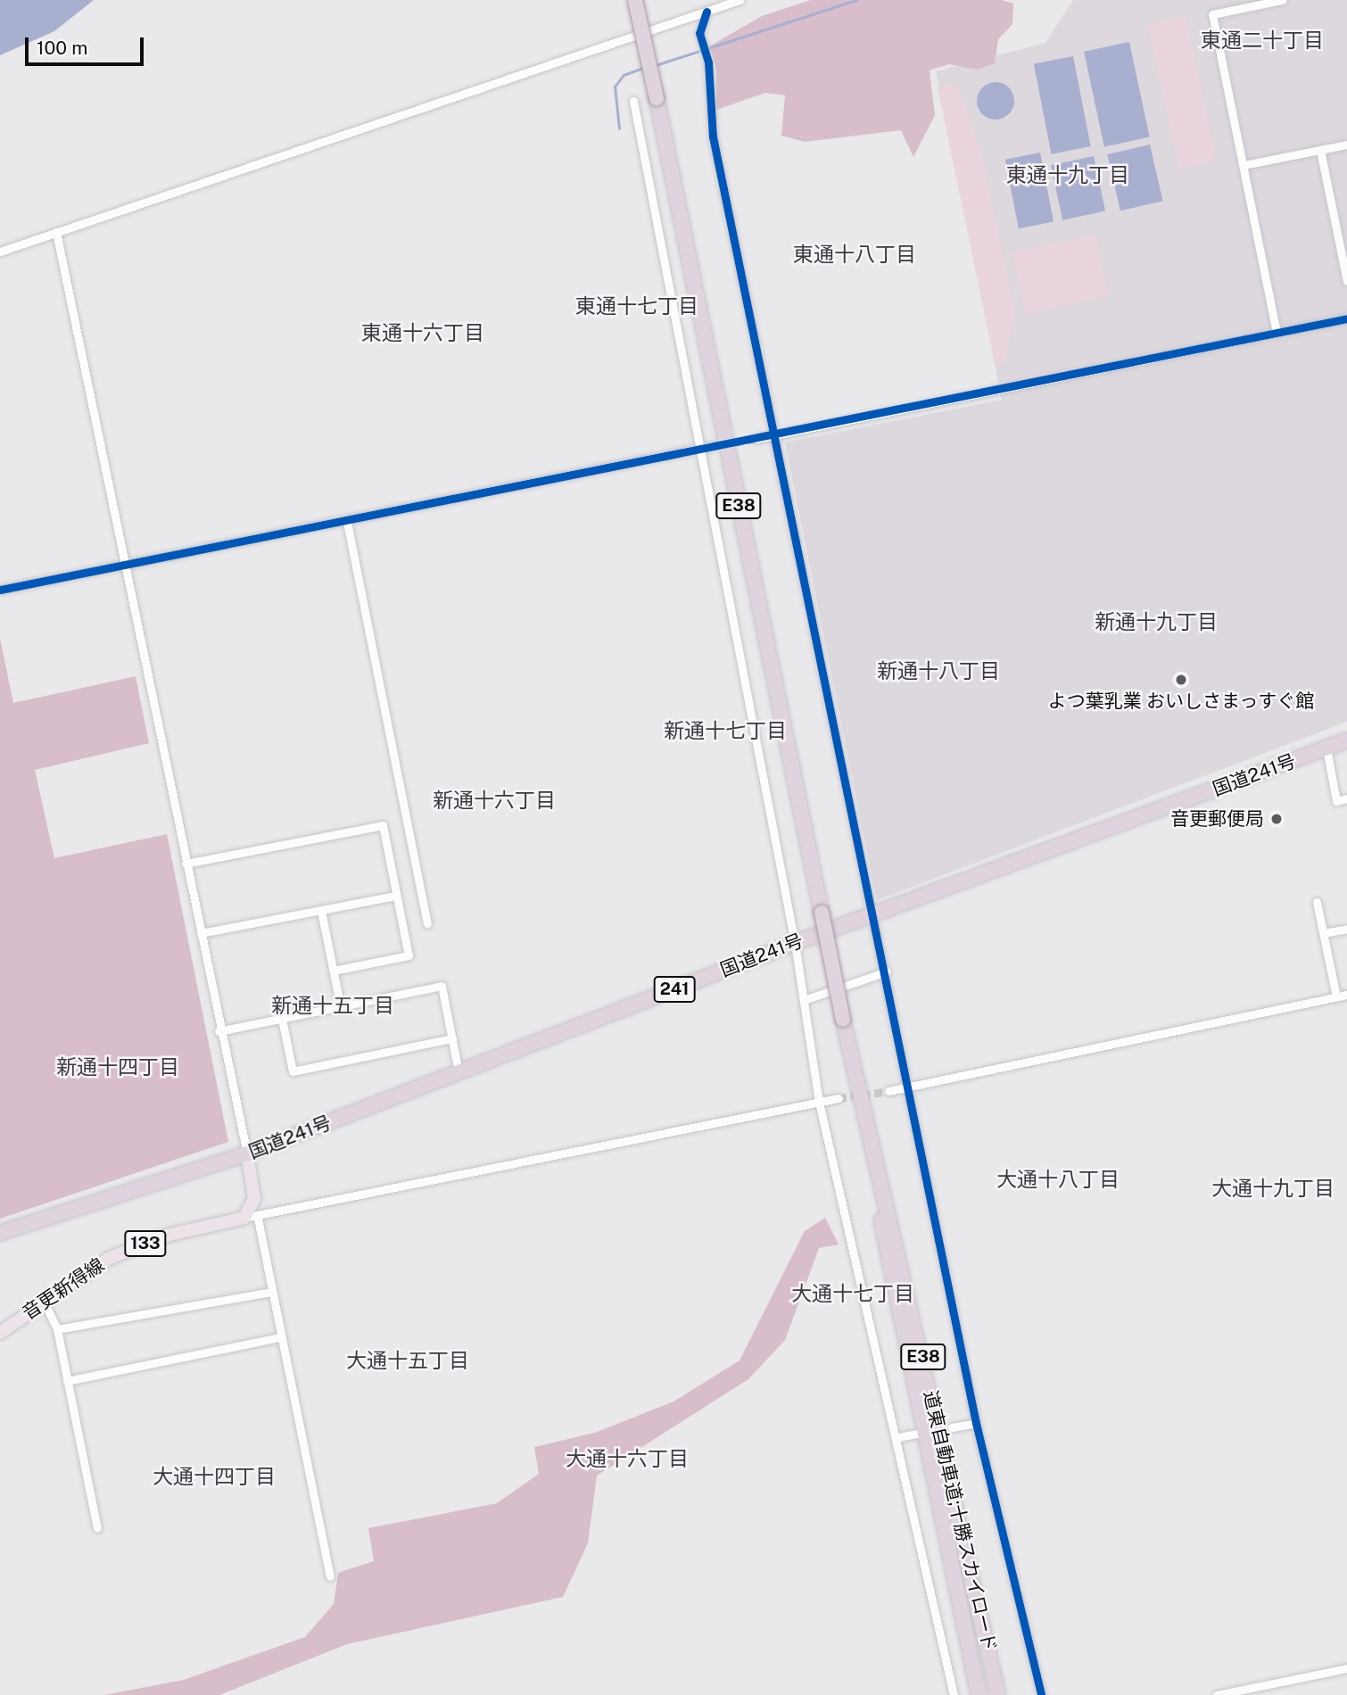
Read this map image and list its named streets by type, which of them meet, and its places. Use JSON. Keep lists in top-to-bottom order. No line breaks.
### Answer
{"streets":{"highway":["E38","国道241号","241","道東自動車道;十勝スカイロード"],"main road":["133","音更新得線"]},"districts":["東通二十丁目","東通十九丁目","東通十八丁目","東通十七丁目","東通十六丁目","新通十九丁目","新通十八丁目","新通十七丁目","新通十六丁目","新通十五丁目","新通十四丁目","大通十八丁目","大通十九丁目","大通十七丁目","大通十五丁目","大通十六丁目","大通十四丁目"],"places":["よつ葉乳業 おいしさまっすぐ館","音更郵便局"],"scale_bar":"100 m"}
